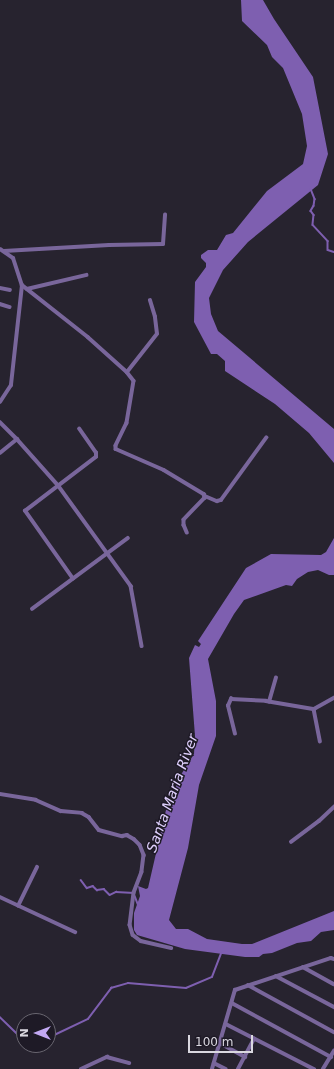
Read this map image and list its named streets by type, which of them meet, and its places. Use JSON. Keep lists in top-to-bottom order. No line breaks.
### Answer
{"water":["Santa Maria River"],"scale_bar":"100 m","north":"left"}
